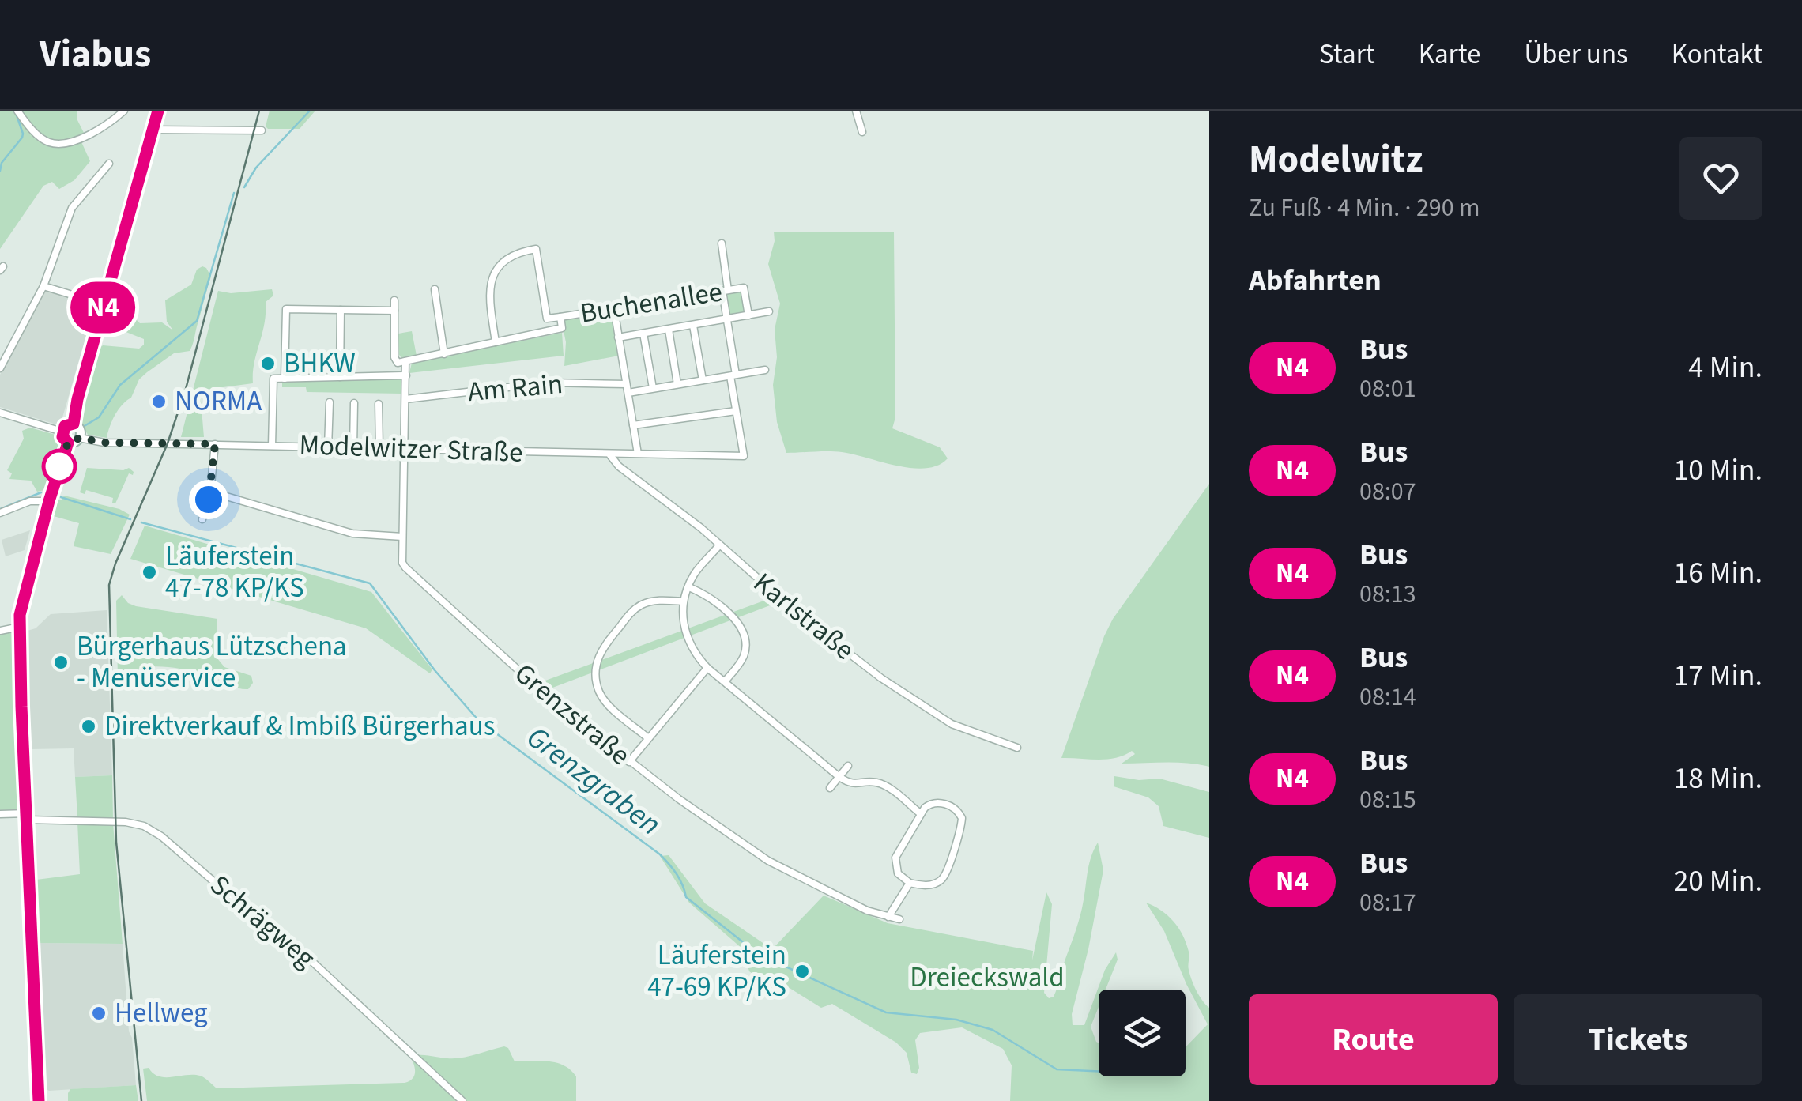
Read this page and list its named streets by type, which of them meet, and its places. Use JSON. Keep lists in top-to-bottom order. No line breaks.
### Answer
{"streets":{"street":["Buchenallee","Am Rain","Modelwitzer Straße","Karlstraße","Grenzstraße","Schrägweg"]},"crossings":[["Buchenallee","Grenzstraße"],["Am Rain","Grenzstraße"],["Modelwitzer Straße","Karlstraße"],["Modelwitzer Straße","Grenzstraße"]],"water":["Grenzgraben"],"parks":["Dreieckswald"],"places":["BHKW","NORMA","Läuferstein 47-78 KP/KS","Bürgerhaus Lützschena - Menüservice","Direktverkauf & Imbiß Bürgerhaus","Läuferstein 47-69 KP/KS","Hellweg"],"lines":["bus line N4"],"page":{"header":"Viabus","nav":["Start","Karte","Über uns","Kontakt"],"on_map":"N4","heading":[["Modelwitz","Zu Fuß · 4 Min. · 290 m"],"Abfahrten"],"list":[{"mark":"N4","name":"Bus","note":"08:01","value":"4 Min."},{"mark":"N4","name":"Bus","note":"08:07","value":"10 Min."},{"mark":"N4","name":"Bus","note":"08:13","value":"16 Min."},{"mark":"N4","name":"Bus","note":"08:14","value":"17 Min."},{"mark":"N4","name":"Bus","note":"08:15","value":"18 Min."},{"mark":"N4","name":"Bus","note":"08:17","value":"20 Min."}],"buttons":["Route","Tickets"]}}
